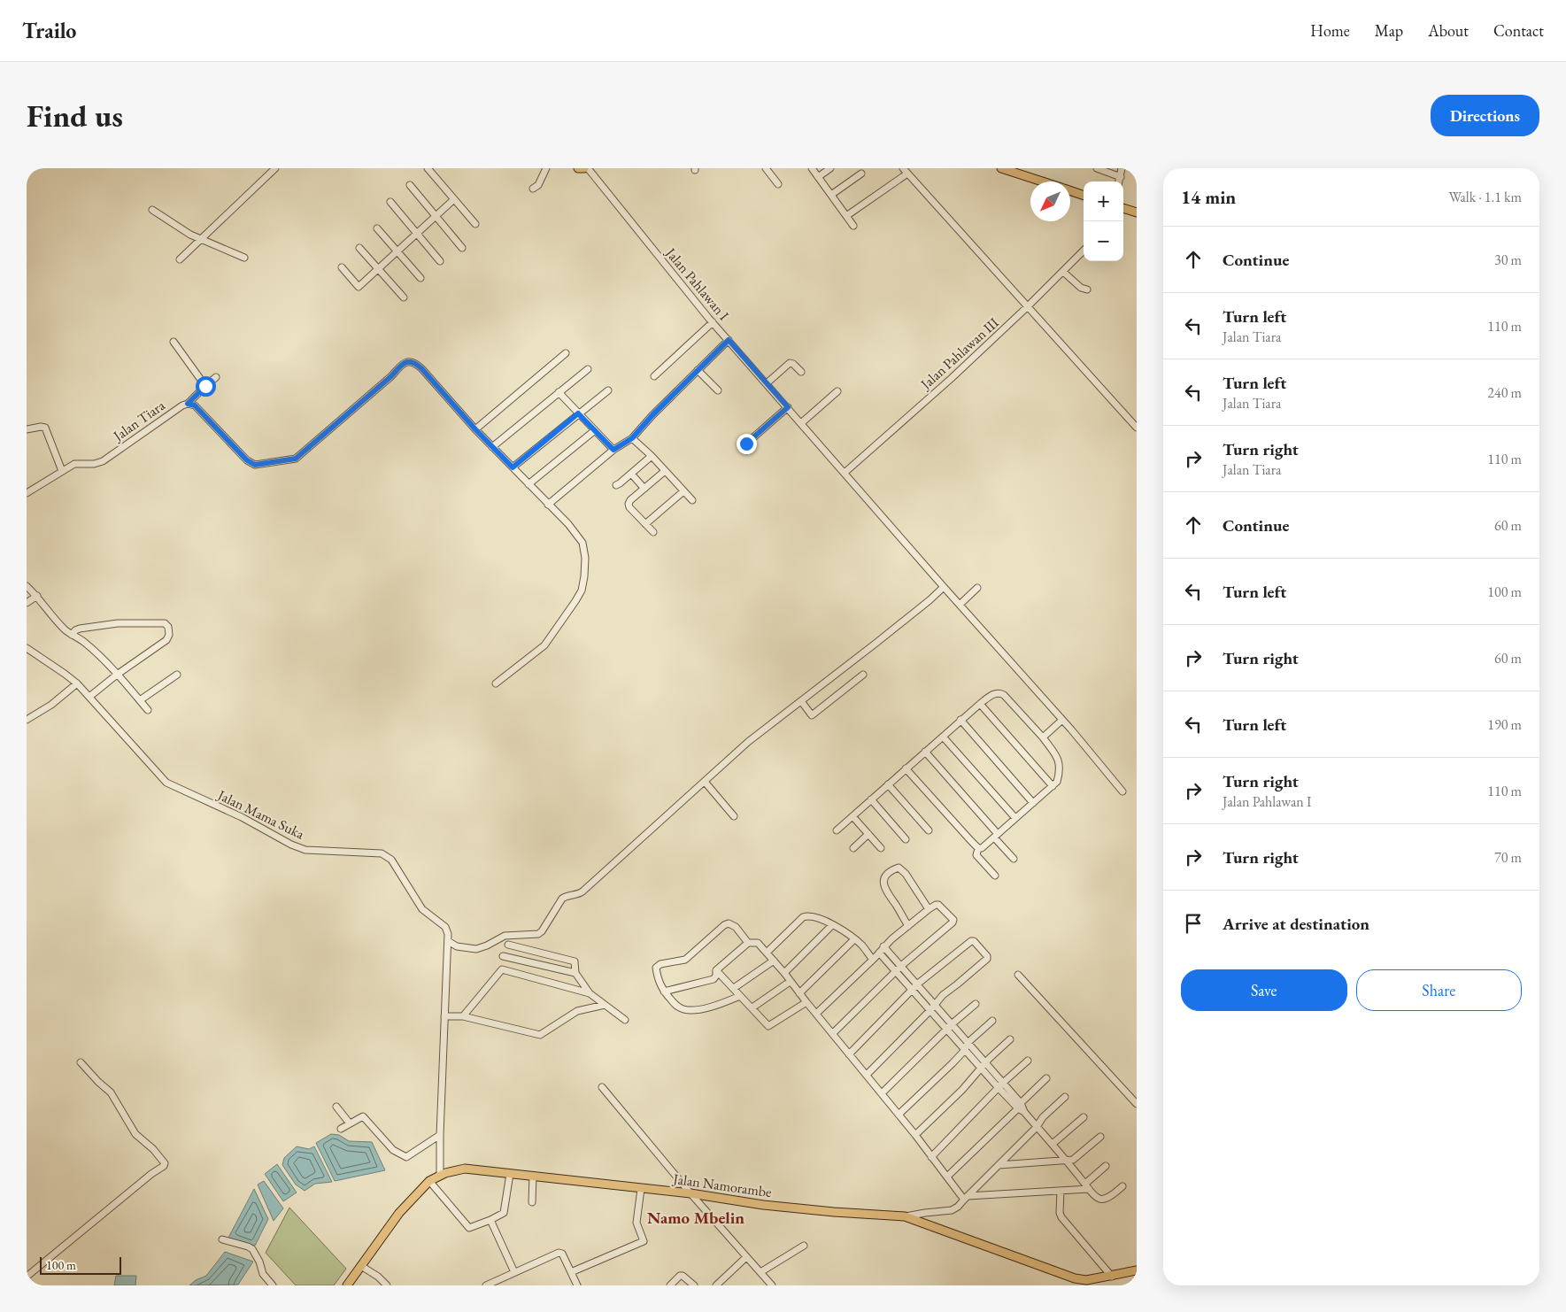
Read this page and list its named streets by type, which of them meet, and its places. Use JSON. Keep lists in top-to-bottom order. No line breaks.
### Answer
{"streets":{"main road":["Jalan Namorambe"],"street":["Jalan Pahlawan I","Jalan Pahlawan III","Jalan Tiara","Jalan Mama Suka"]},"crossings":[["Jalan Pahlawan I","Jalan Pahlawan III"],["Jalan Mama Suka","Jalan Namorambe"]],"districts":["Namo Mbelin"],"scale_bar":"100 m","north":"bottom left","page":{"header":"Trailo","nav":["Home","Map","About","Contact"],"buttons":["Directions",["Save","Share"]],"title":"Find us","heading":["14 min","Walk · 1.1 km"],"map_buttons":["+","−"],"list":[["Continue","30 m"],["Turn left","Jalan Tiara","110 m"],["Turn left","Jalan Tiara","240 m"],["Turn right","Jalan Tiara","110 m"],["Continue","60 m"],["Turn left","100 m"],["Turn right","60 m"],["Turn left","190 m"],["Turn right","Jalan Pahlawan I","110 m"],["Turn right","70 m"],"Arrive at destination"],"scale":"100 m"}}
